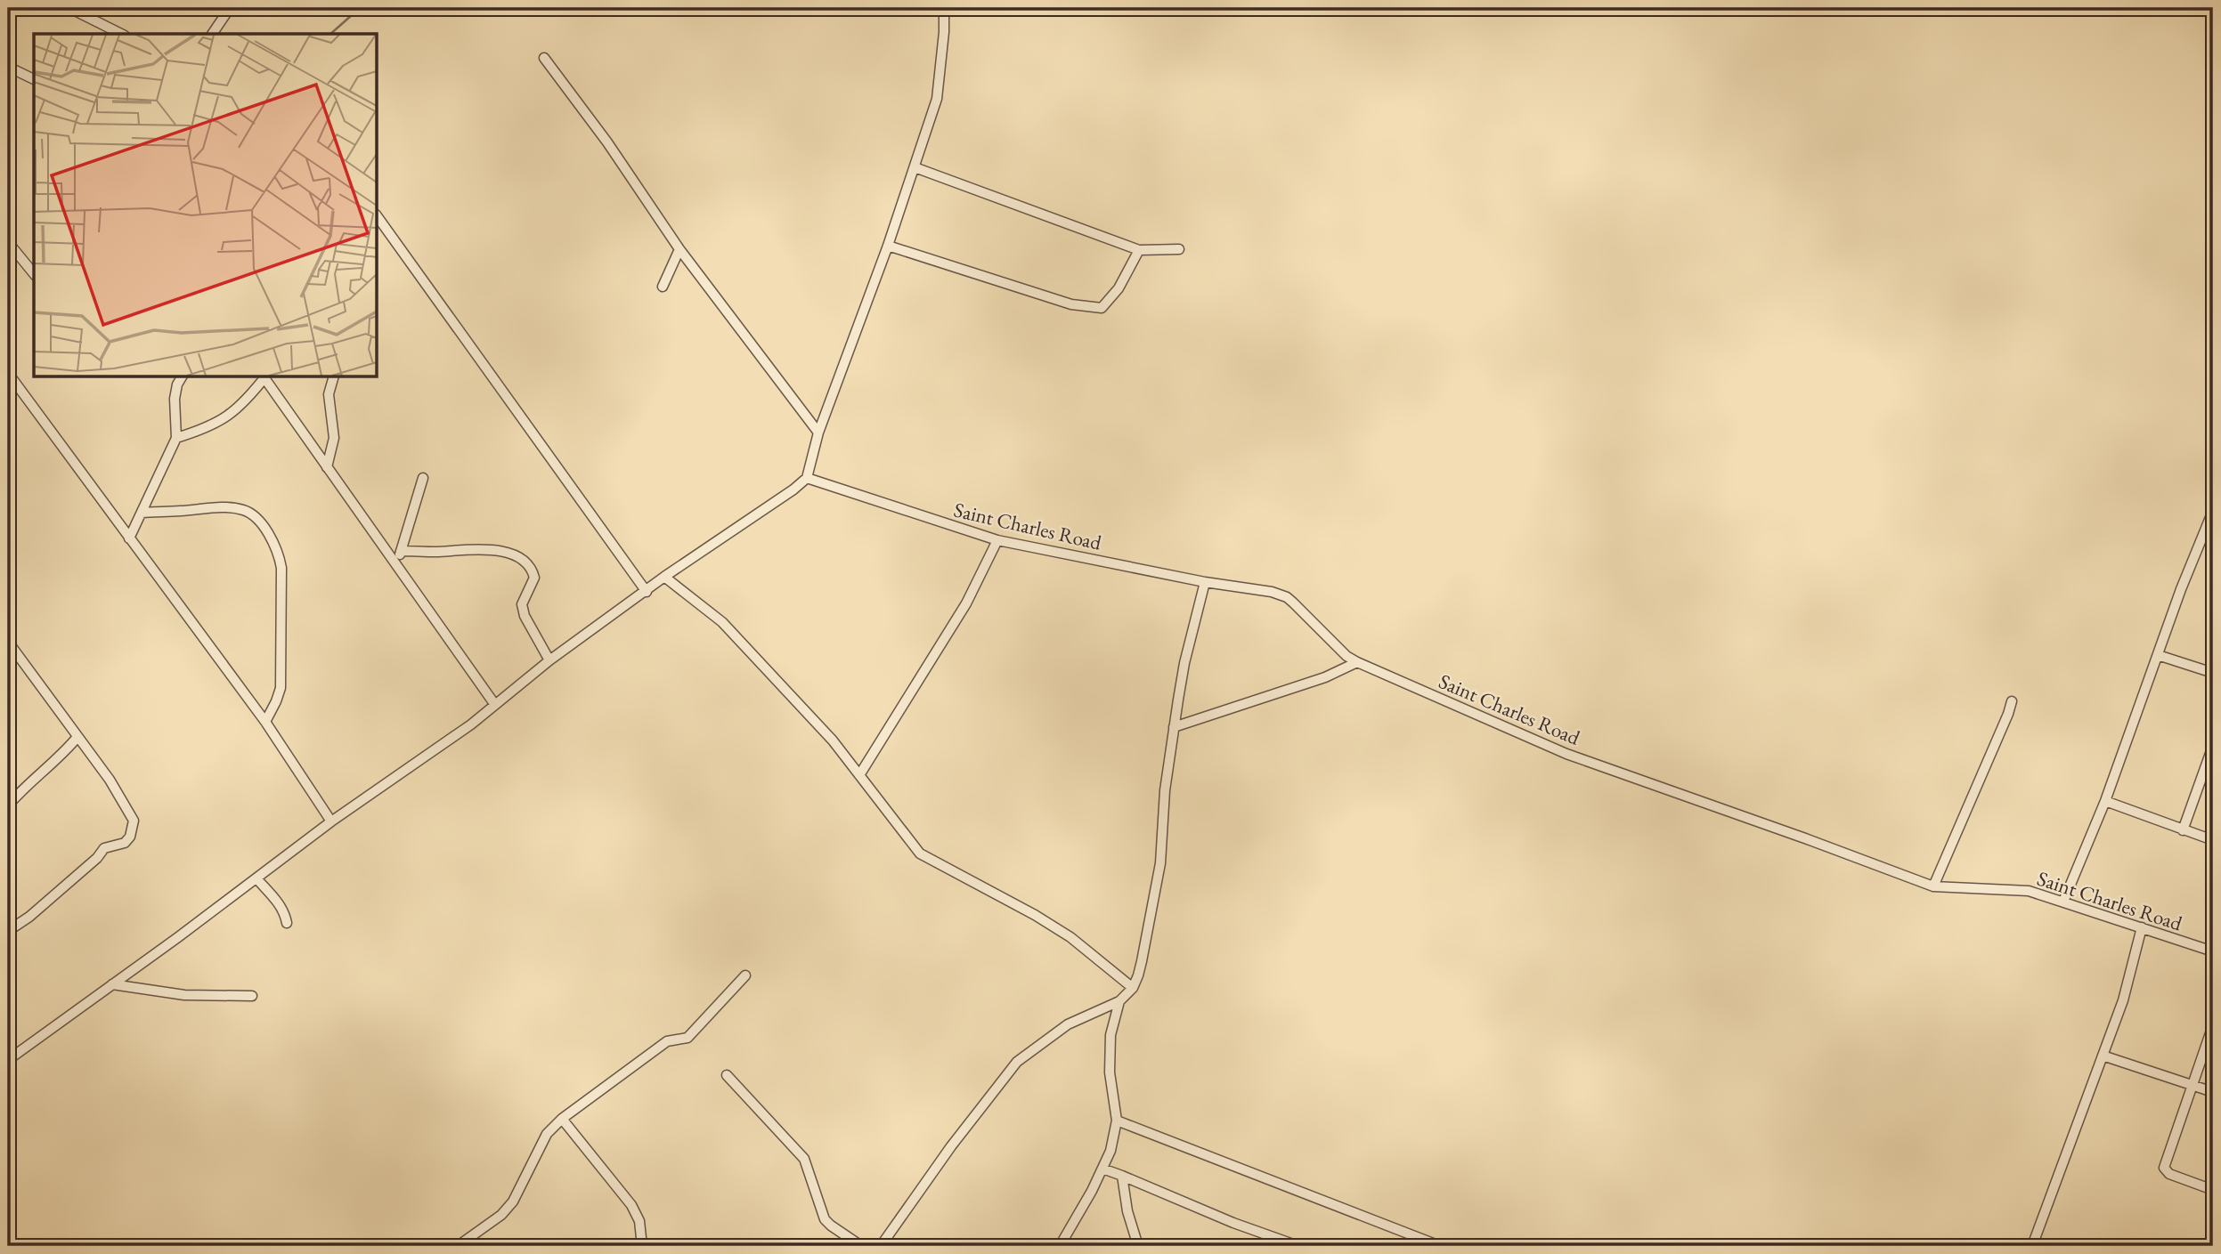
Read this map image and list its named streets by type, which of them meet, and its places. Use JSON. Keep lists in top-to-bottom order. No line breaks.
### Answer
{"streets":{"street":["Saint Charles Road"]}}
